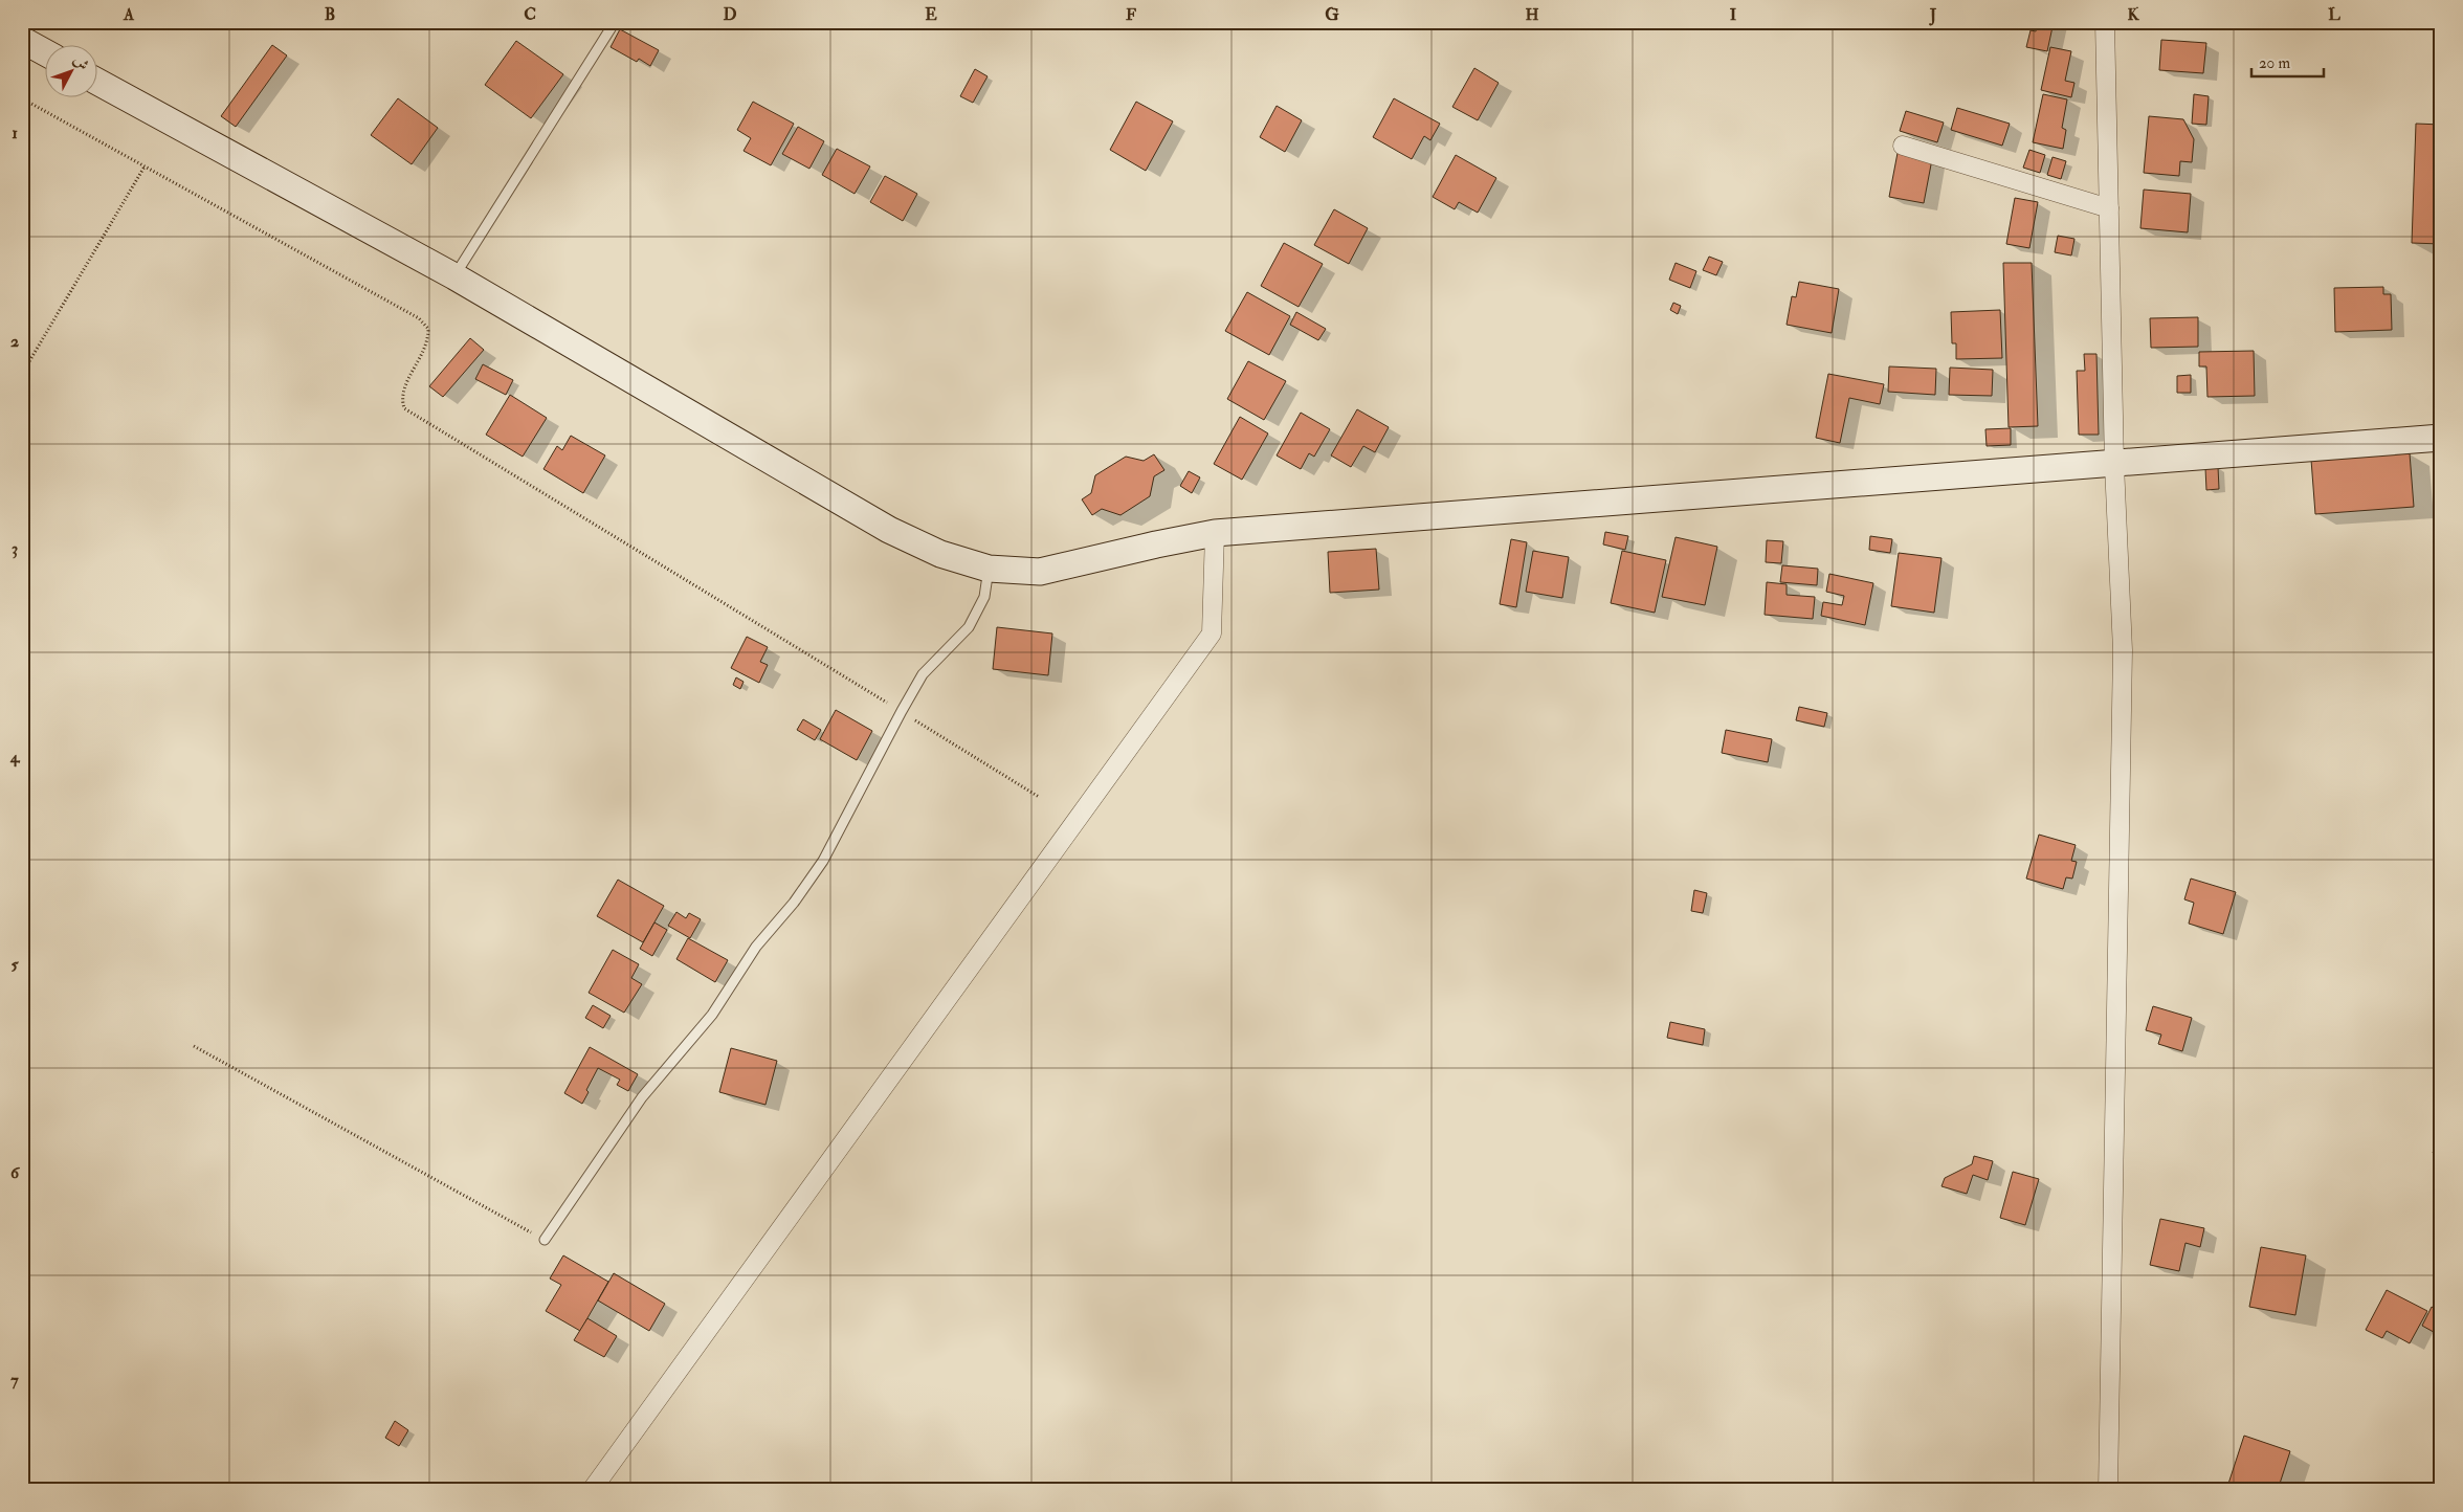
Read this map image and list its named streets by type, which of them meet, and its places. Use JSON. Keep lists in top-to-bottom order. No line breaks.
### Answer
{"scale_bar":"20 m","north":"top right","grid":{"columns":["A","B","C","D","E","F","G","H","I","J","K","L"],"rows":["1","2","3","4","5","6","7"]}}
